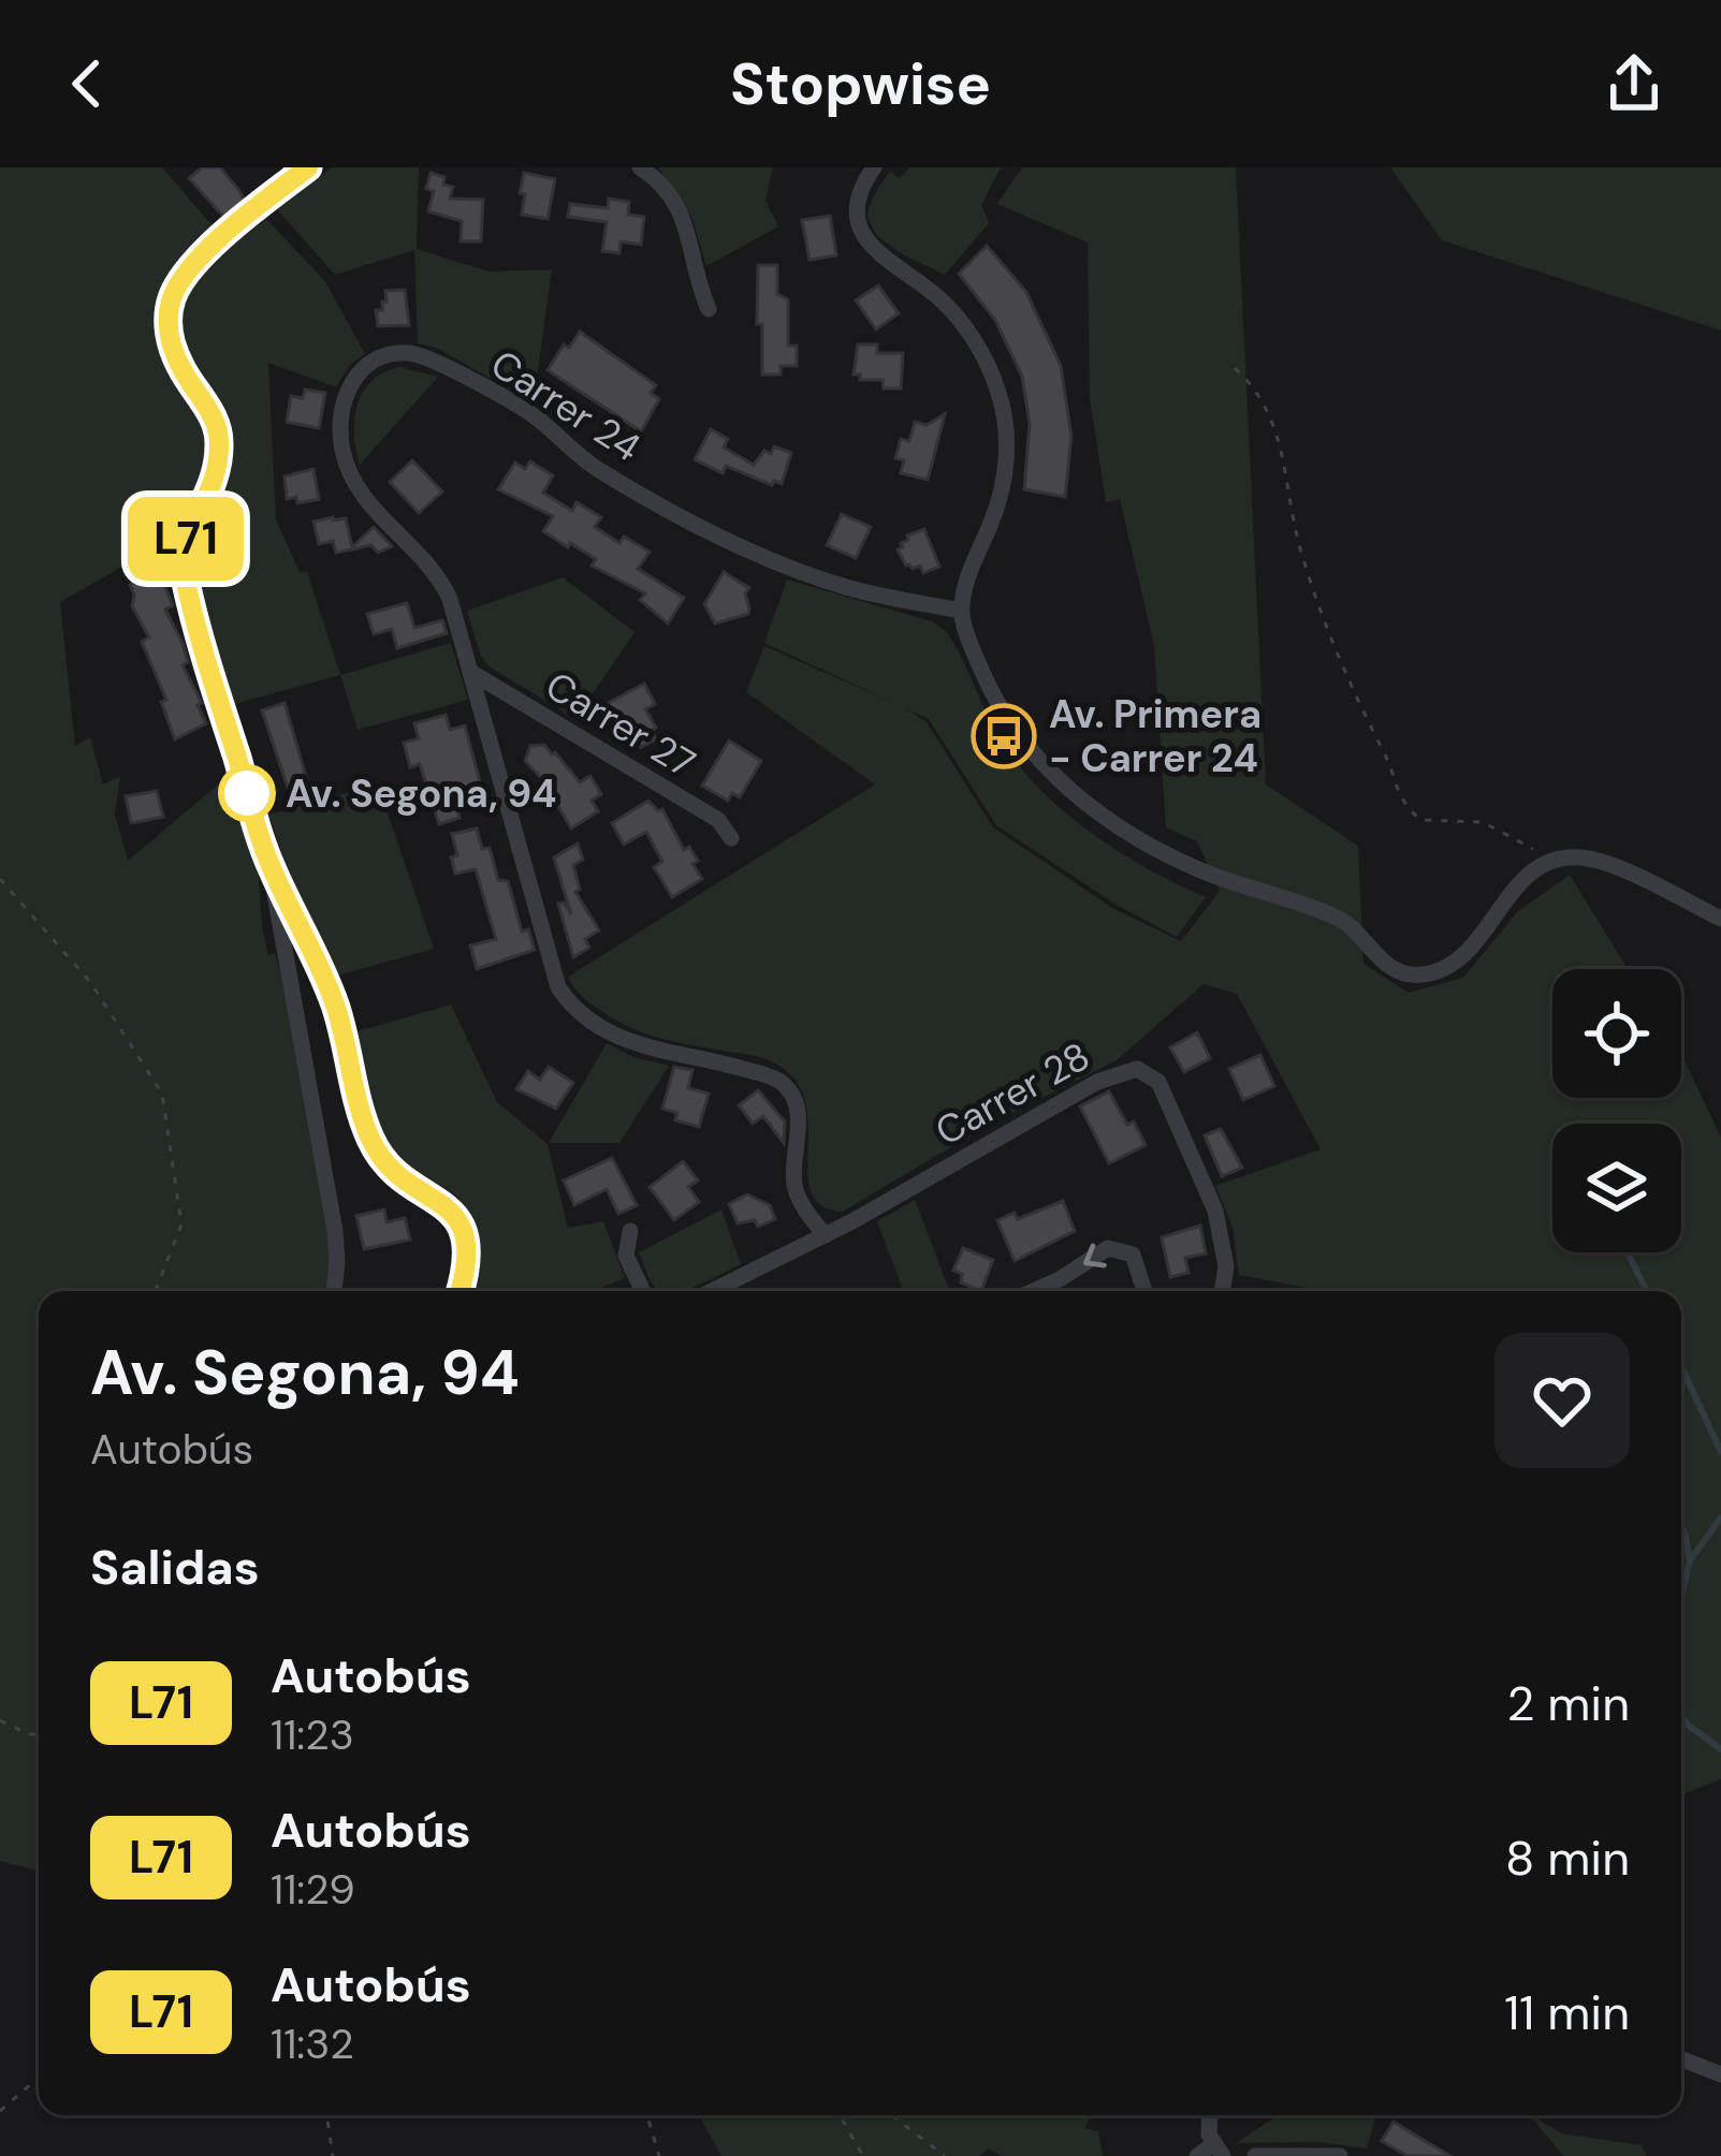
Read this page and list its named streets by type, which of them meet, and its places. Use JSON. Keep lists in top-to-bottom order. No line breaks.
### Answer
{"streets":{"street":["Carrer 24","Carrer 27","Carrer 28"]},"crossings":[["Carrer 24","Carrer 27"],["Carrer 24","Carrer 28"]],"places":{"bus stop":["Av. Primera - Carrer 24"],"other":["Av. Segona, 94"]},"lines":["bus line L71"],"page":{"header":"Stopwise","on_map":"L71","heading":[["Av. Segona, 94","Autobús"],"Salidas"],"list":[{"mark":"L71","name":"Autobús","note":"11:23","value":"2 min"},{"mark":"L71","name":"Autobús","note":"11:29","value":"8 min"},{"mark":"L71","name":"Autobús","note":"11:32","value":"11 min"}]}}
